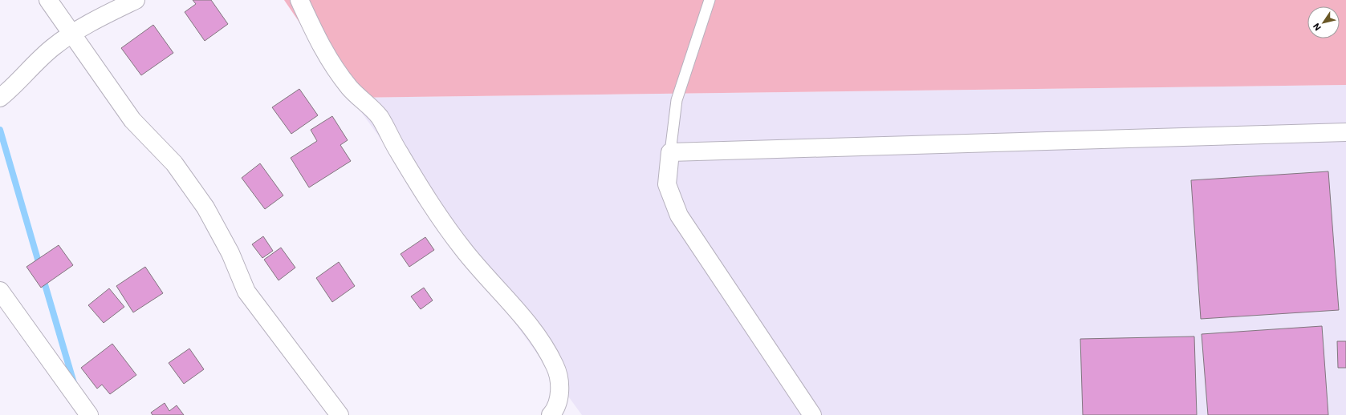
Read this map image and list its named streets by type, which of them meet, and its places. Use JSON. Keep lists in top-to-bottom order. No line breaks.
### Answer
{"north":"bottom left"}
